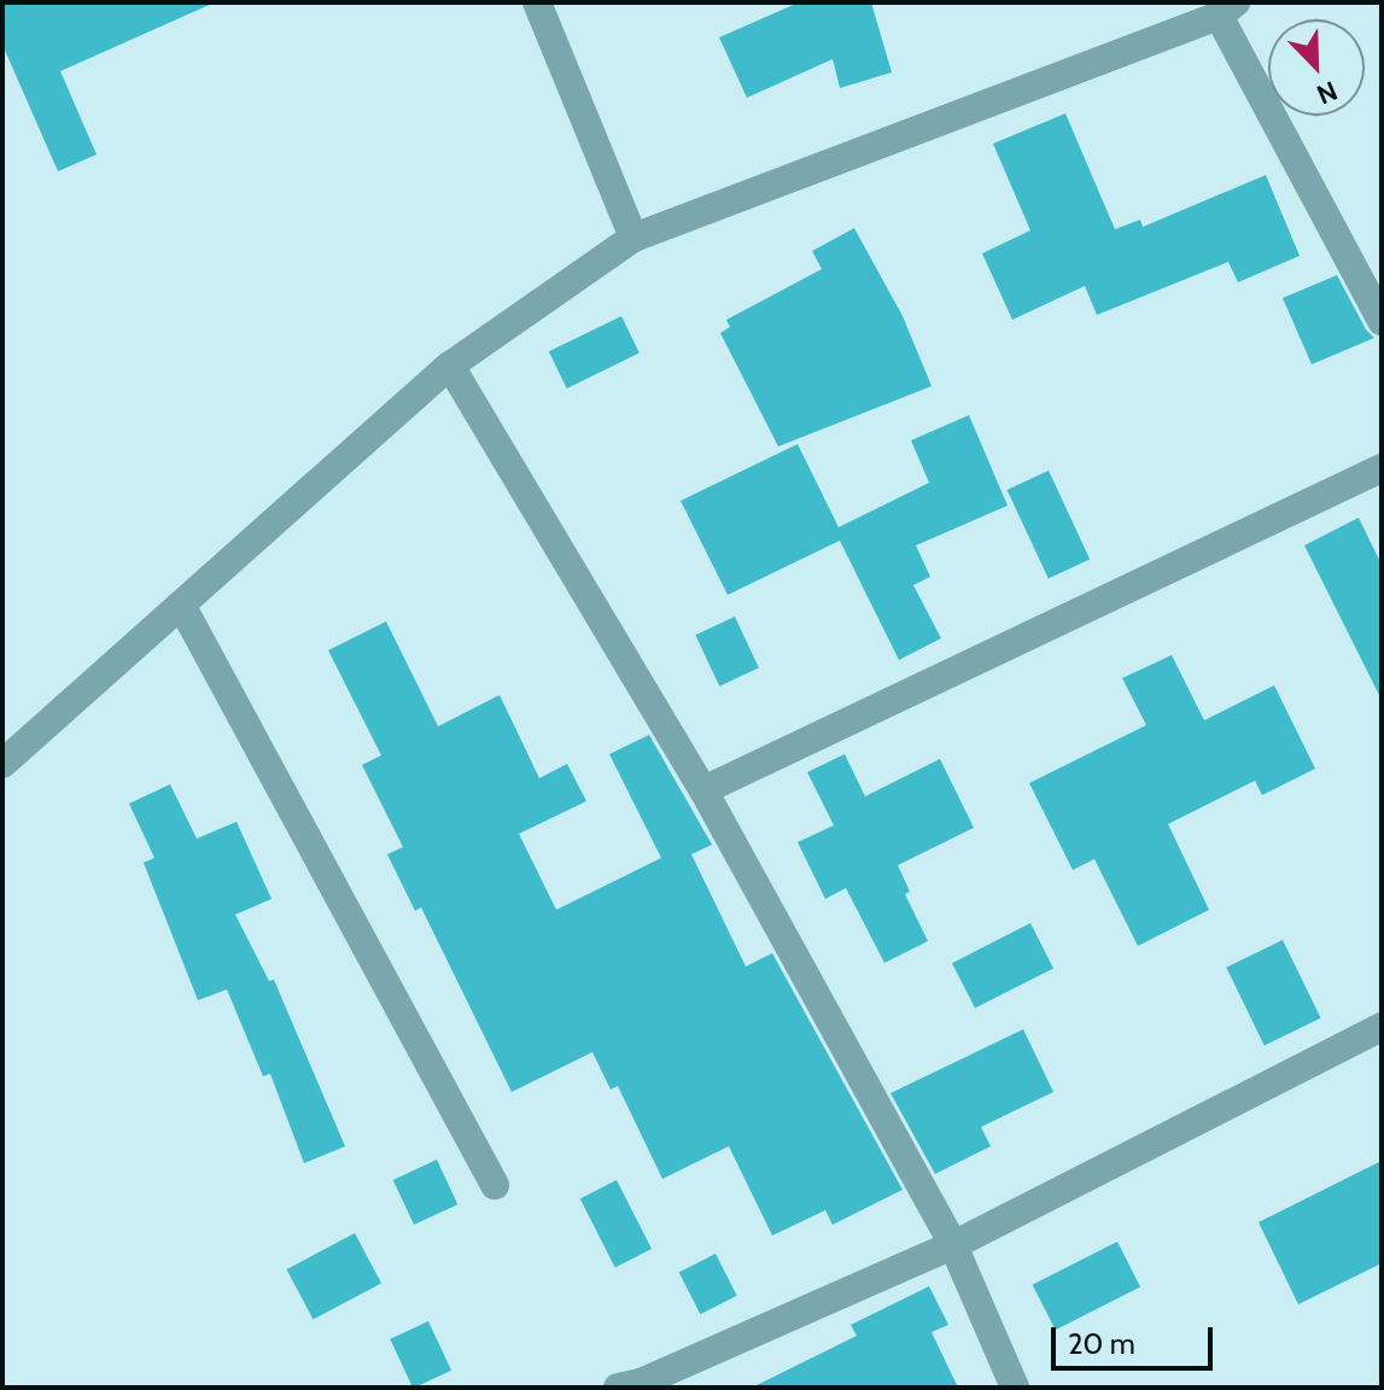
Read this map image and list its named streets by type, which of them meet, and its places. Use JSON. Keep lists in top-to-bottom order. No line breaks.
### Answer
{"scale_bar":"20 m","north":"bottom right"}
